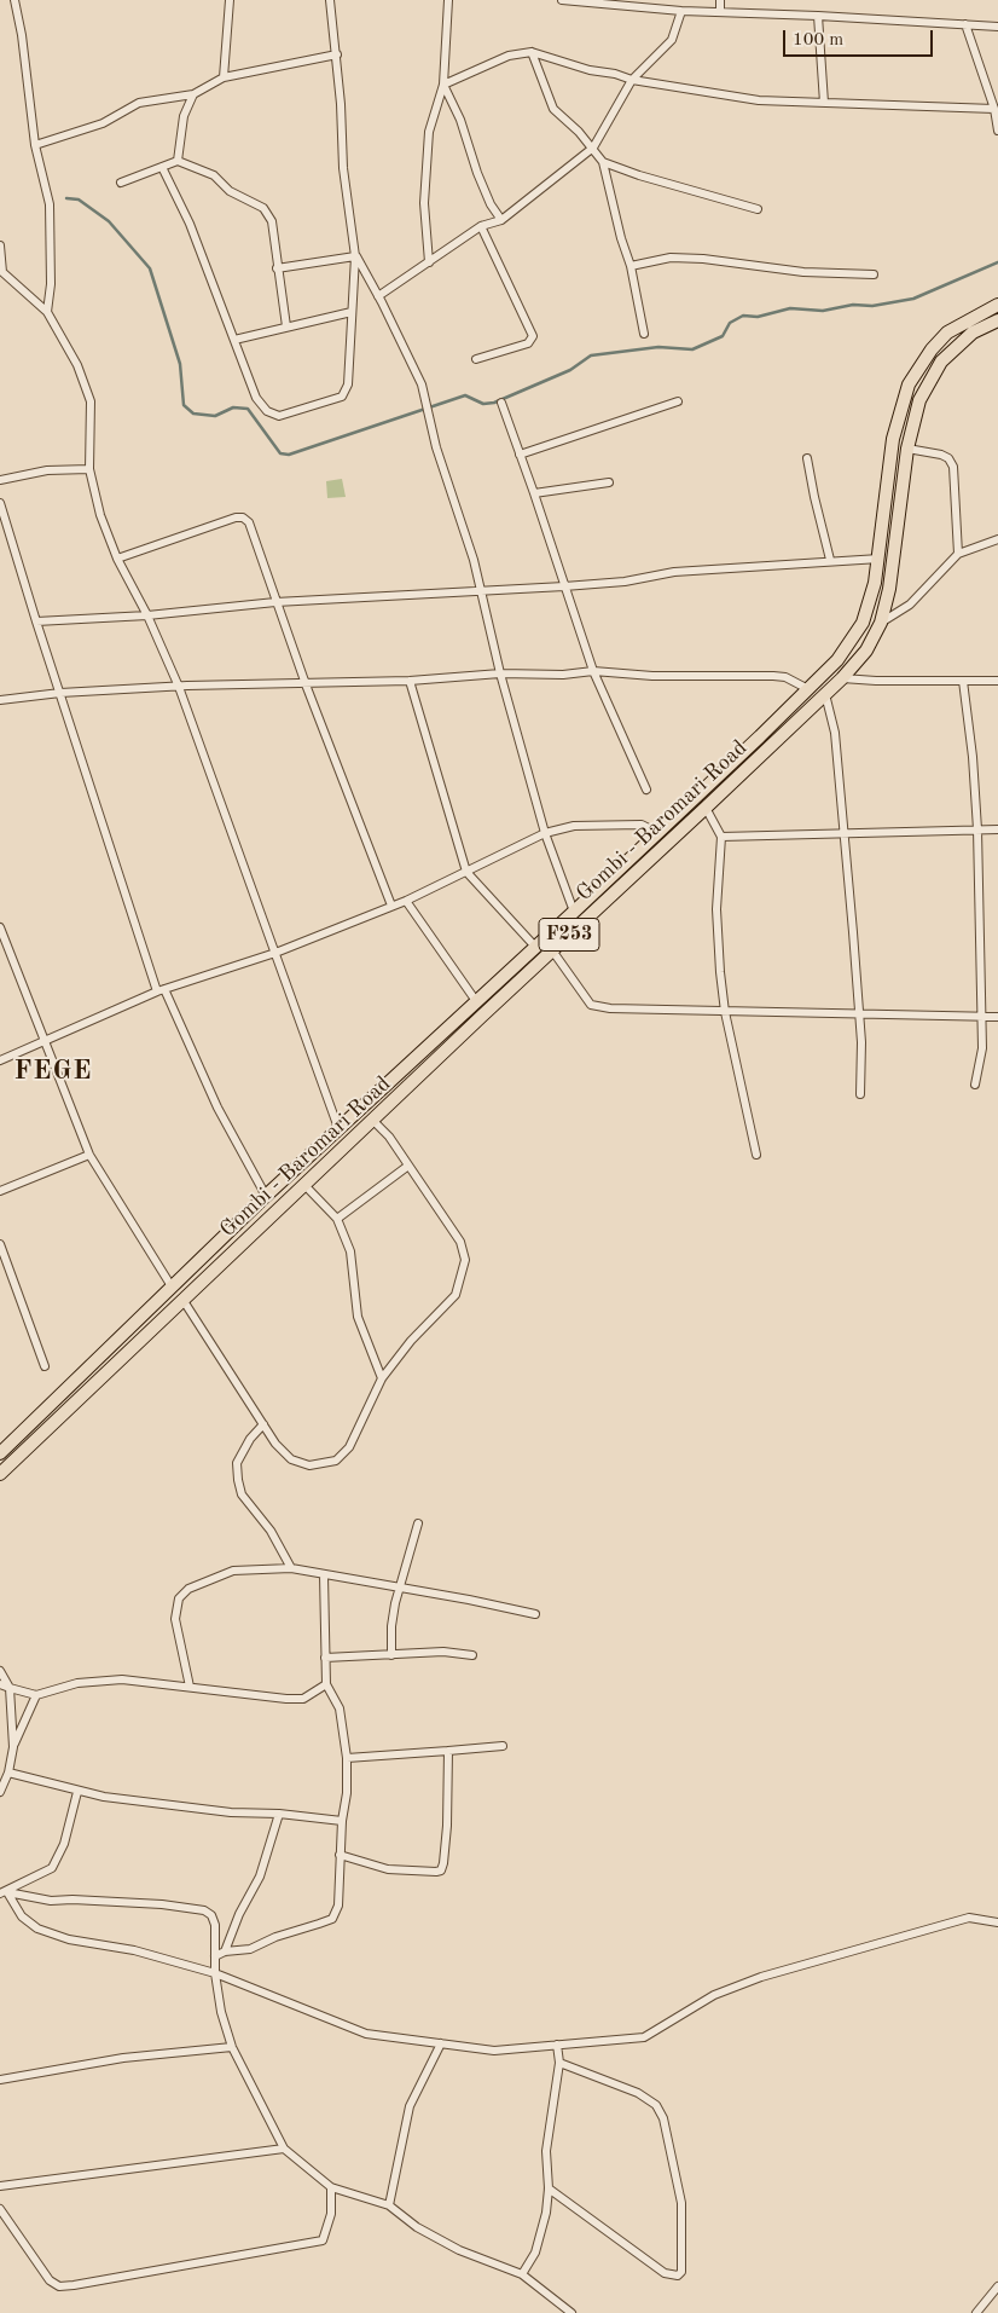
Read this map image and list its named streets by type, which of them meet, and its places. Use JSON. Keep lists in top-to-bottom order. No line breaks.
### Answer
{"streets":{"main road":["Gombi - Baromari Road","F253"]},"districts":["FEGE"],"scale_bar":"100 m"}
